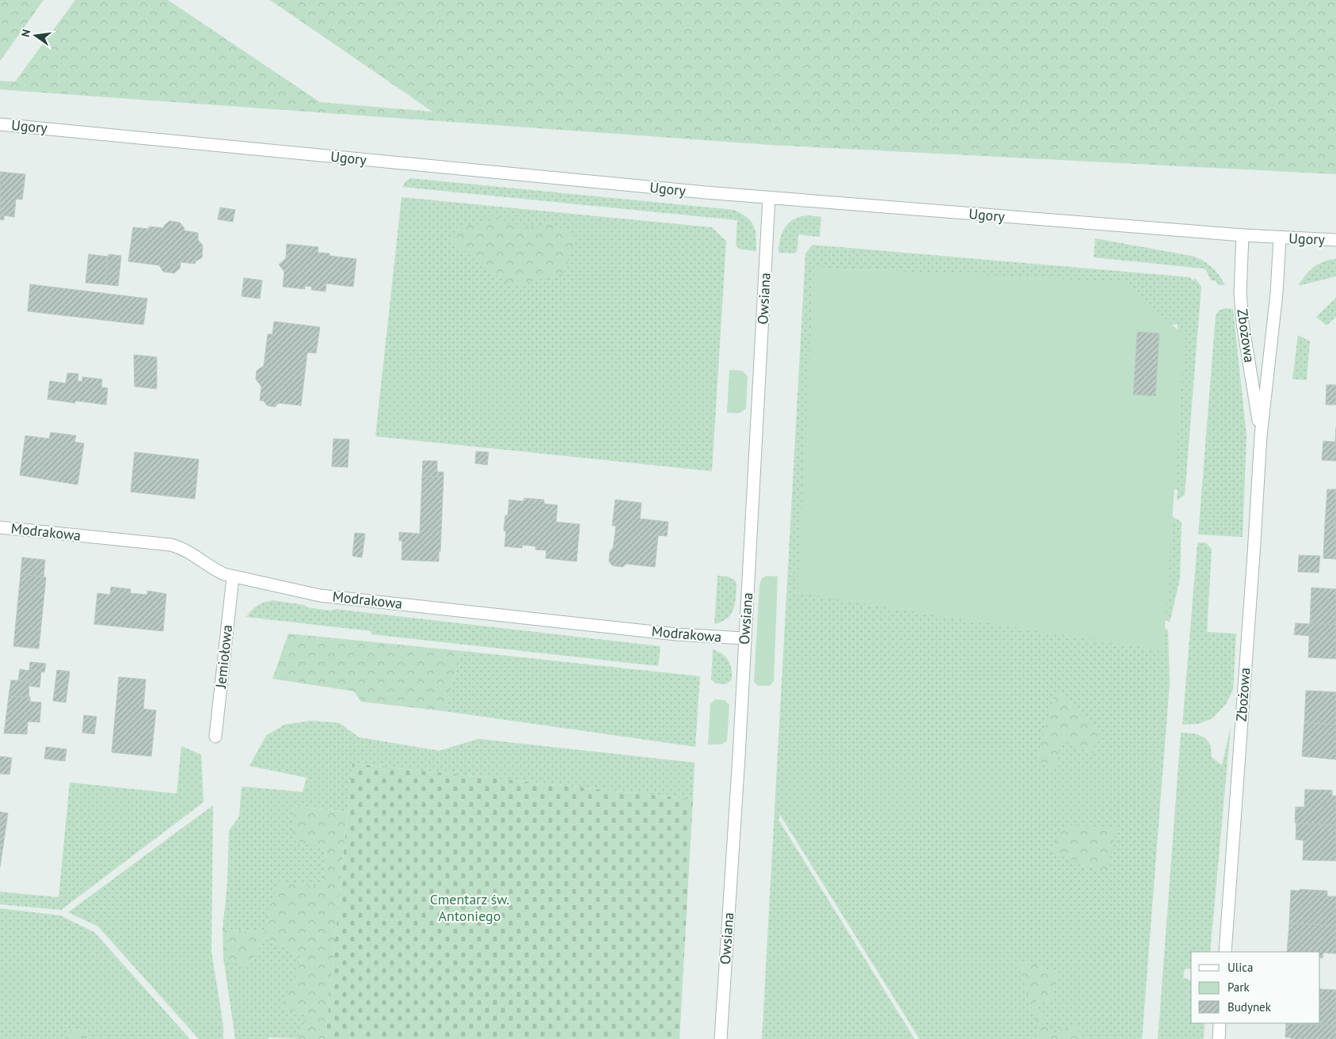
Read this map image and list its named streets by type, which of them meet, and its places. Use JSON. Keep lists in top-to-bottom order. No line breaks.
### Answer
{"streets":{"street":["Ugory","Owsiana","Zbożowa","Modrakowa","Jemiołowa"]},"crossings":[["Ugory","Owsiana"],["Ugory","Zbożowa"],["Owsiana","Modrakowa"],["Modrakowa","Jemiołowa"]],"parks":["Cmentarz św. Antoniego"],"legend":["Ulica","Park","Budynek"],"north":"left"}
